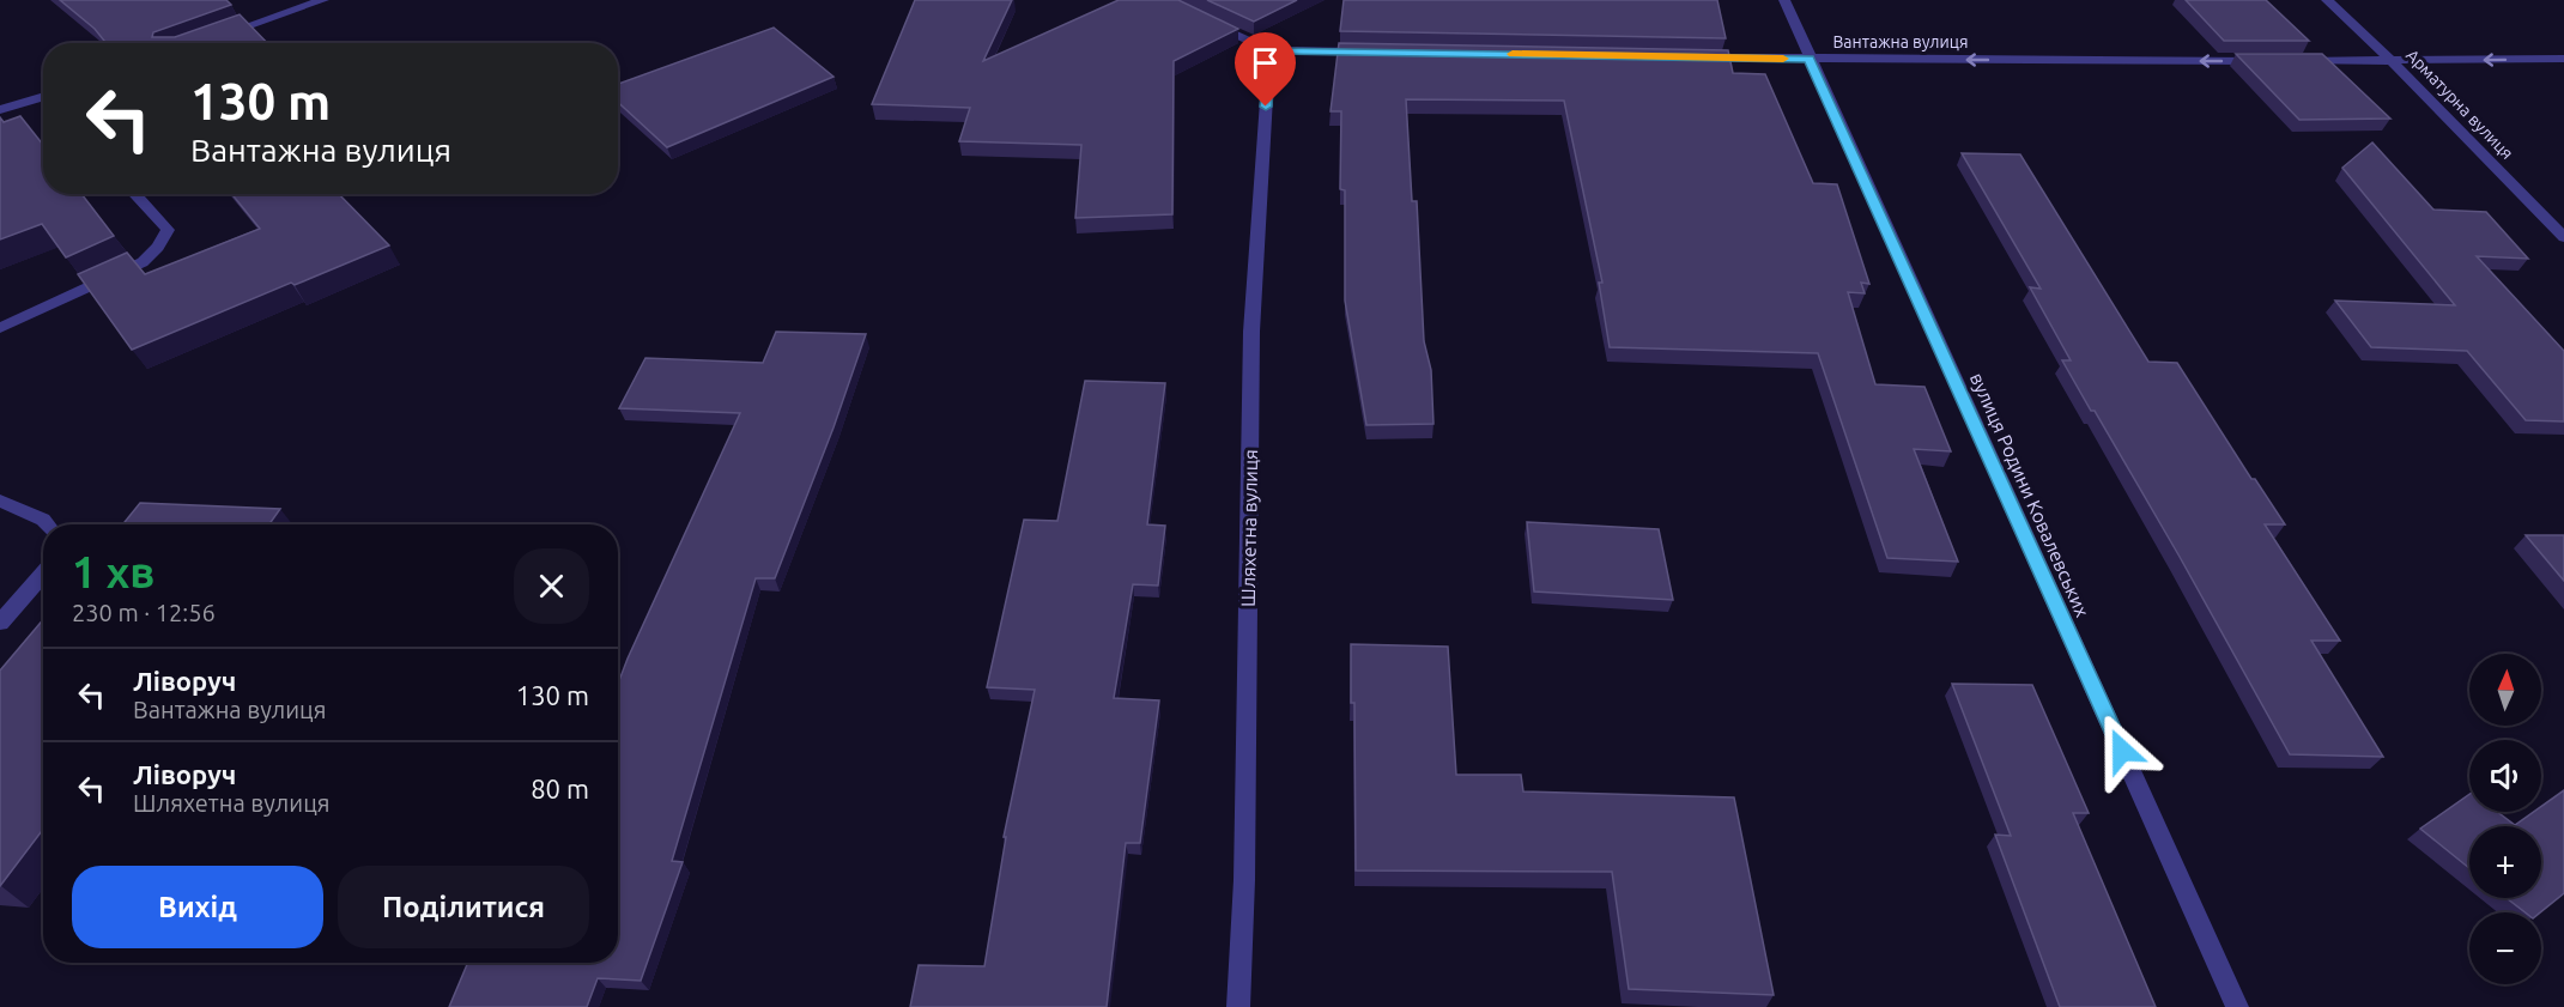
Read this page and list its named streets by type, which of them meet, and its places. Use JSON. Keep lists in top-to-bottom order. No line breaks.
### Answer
{"streets":{"street":["Вантажна вулиця","Арматурна вулиця","вулиця Родини Ковалевських","Шляхетна вулиця"]},"crossings":[["Вантажна вулиця","вулиця Родини Ковалевських"]],"one_way":["Вантажна вулиця"],"north":"top","page":{"turn":["130 m","Вантажна вулиця"],"heading":["1 хв","230 m · 12:56"],"list":[{"name":"Ліворуч","note":"Вантажна вулиця","value":"130 m"},{"name":"Ліворуч","note":"Шляхетна вулиця","value":"80 m"}],"map_buttons":["+","−"],"buttons":["Вихід","Поділитися"]}}
